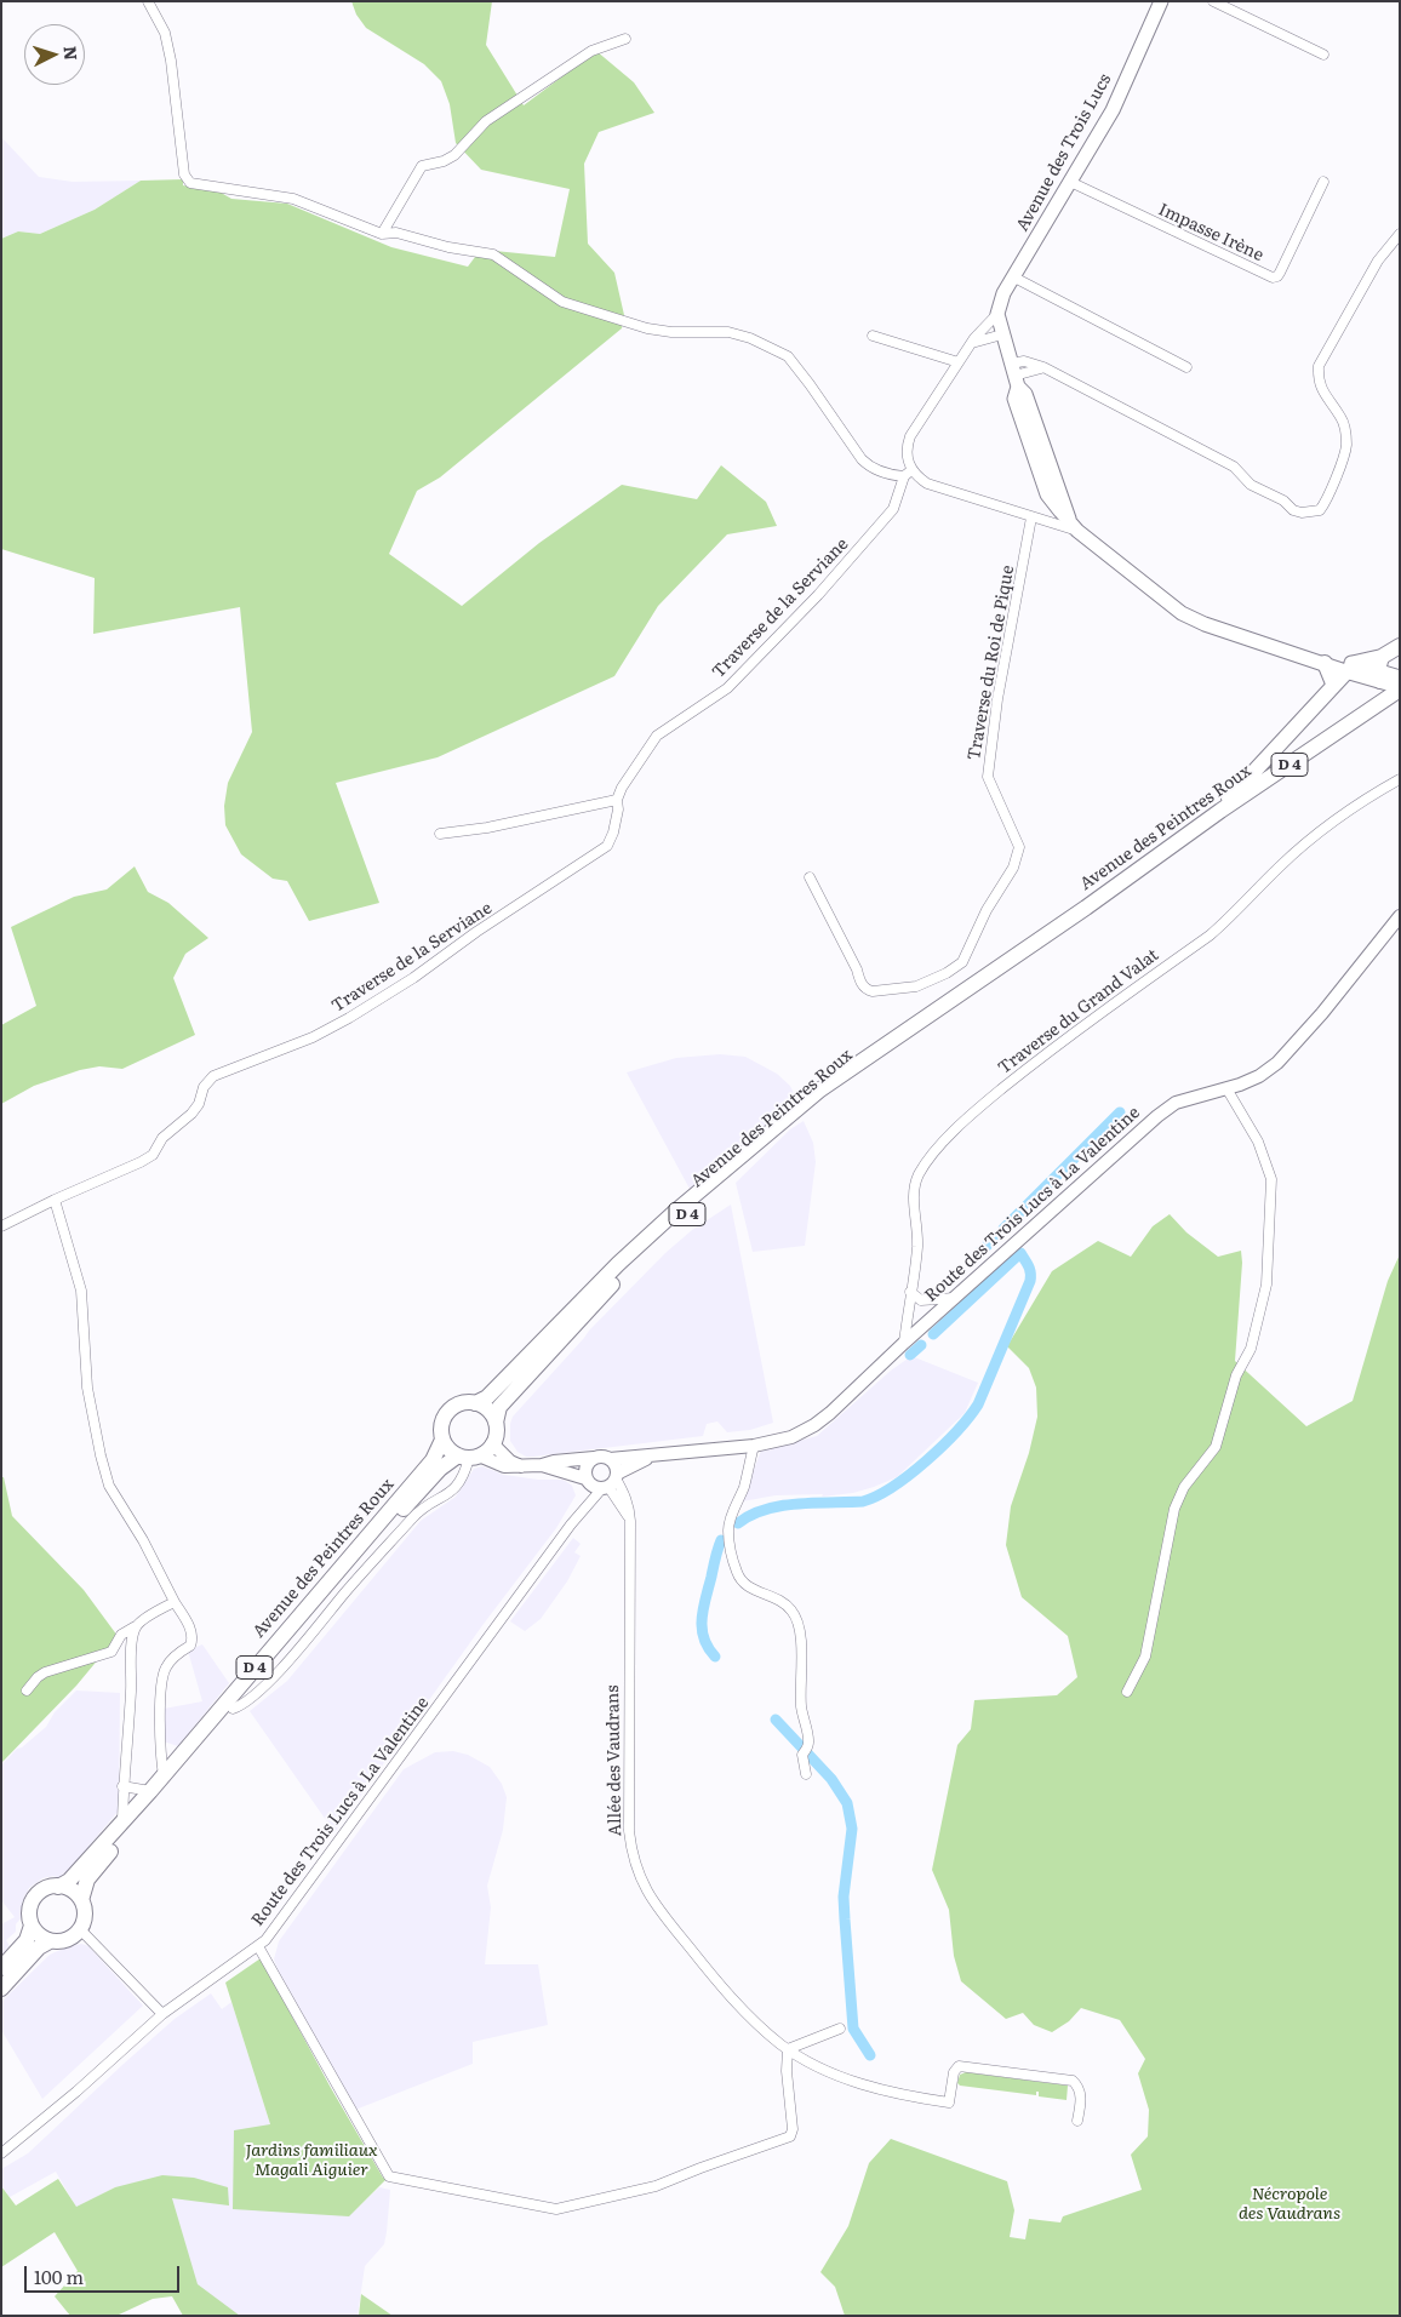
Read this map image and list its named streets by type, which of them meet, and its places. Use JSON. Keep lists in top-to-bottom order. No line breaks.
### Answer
{"streets":{"main road":["Avenue des Trois Lucs","D 4","Avenue des Peintres Roux"],"street":["Impasse Irène","Traverse de la Serviane","Traverse du Roi de Pique","Traverse du Grand Valat","Route des Trois Lucs à La Valentine","Allée des Vaudrans"]},"crossings":[["Avenue des Trois Lucs","Impasse Irène"],["Avenue des Trois Lucs","Traverse de la Serviane"],["Traverse du Grand Valat","Route des Trois Lucs à La Valentine"],["Route des Trois Lucs à La Valentine","Allée des Vaudrans"]],"parks":["Jardins familiaux Magali Aiguier","Nécropole des Vaudrans"],"scale_bar":"100 m","north":"right"}
